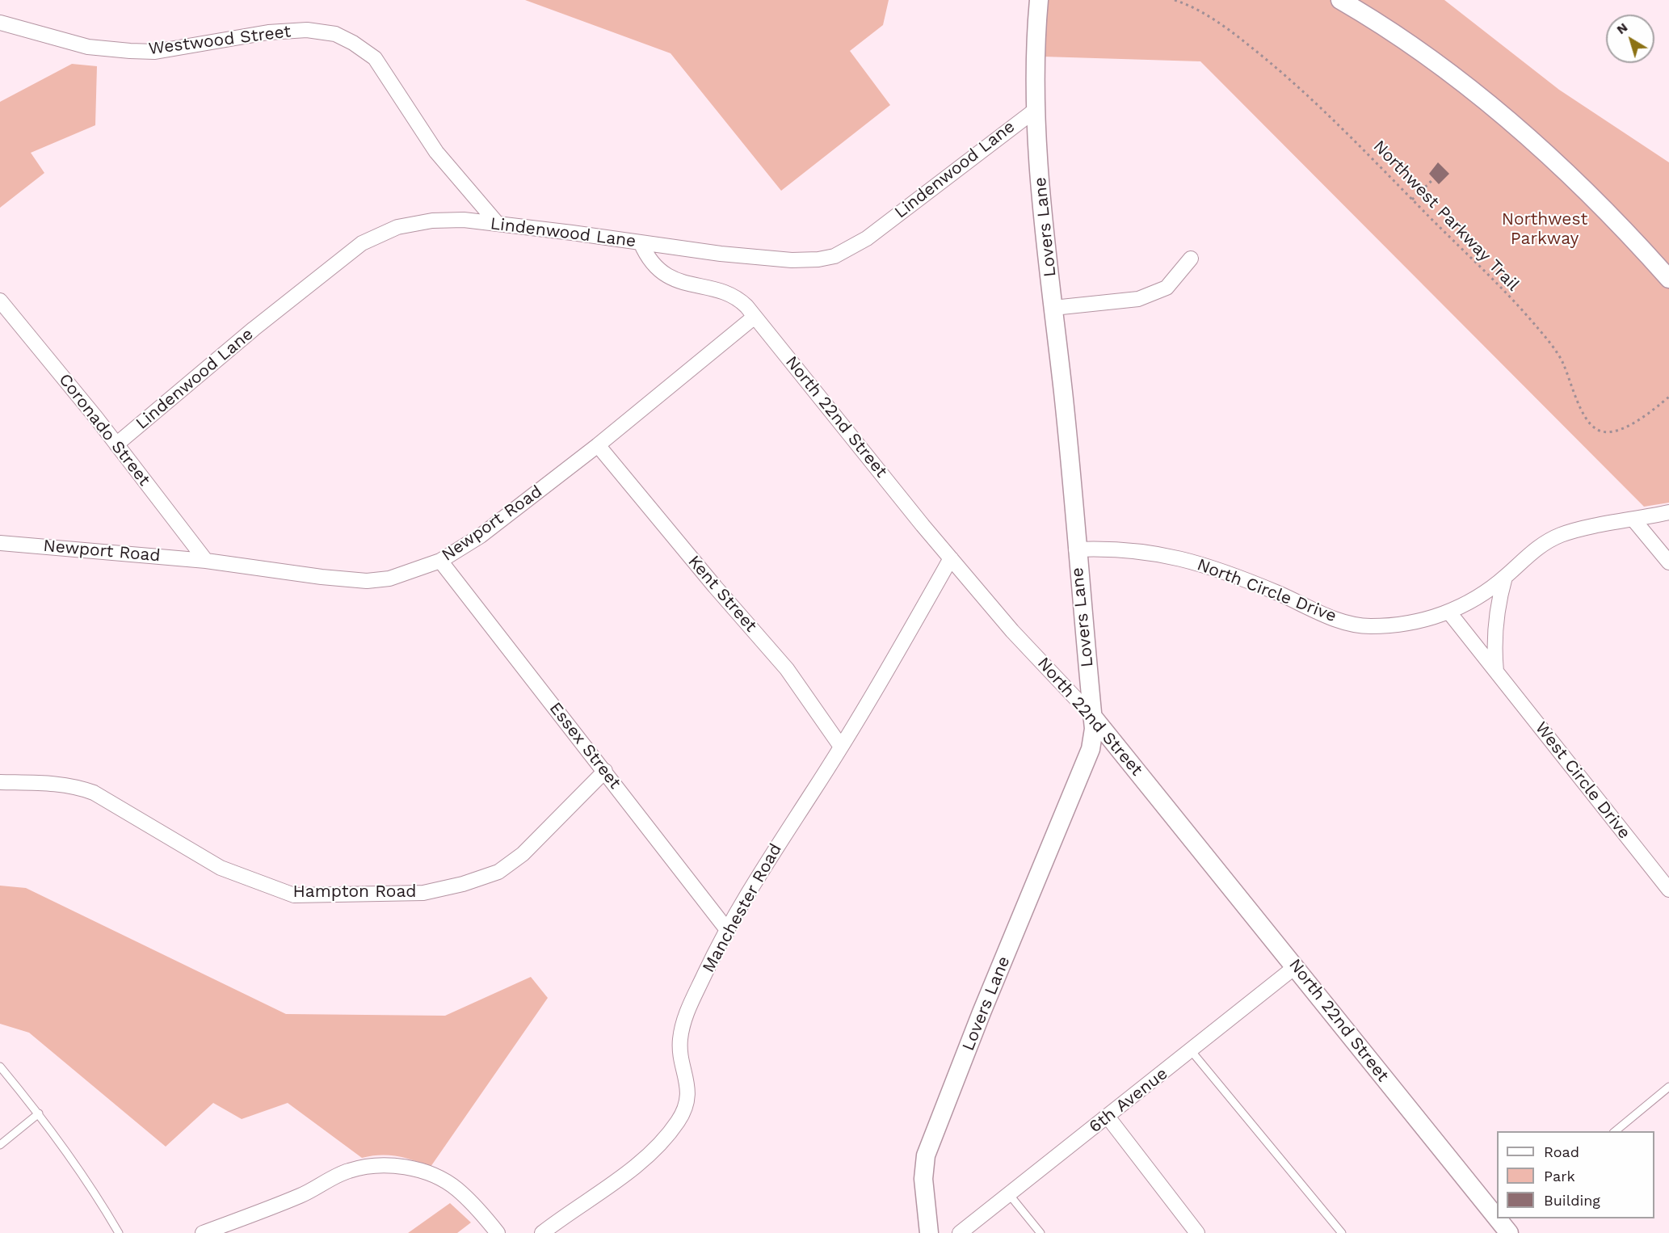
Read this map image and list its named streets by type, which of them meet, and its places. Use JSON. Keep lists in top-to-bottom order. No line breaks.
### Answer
{"streets":{"street":["Westwood Street","Lindenwood Lane","Lovers Lane","North 22nd Street","Coronado Street","Newport Road","North Circle Drive","Kent Street","Essex Street","West Circle Drive","Hampton Road","Manchester Road","6th Avenue"],"path":["Northwest Parkway Trail"]},"crossings":[["Westwood Street","Lindenwood Lane"],["Lindenwood Lane","Lovers Lane"],["Lindenwood Lane","North 22nd Street"],["Lindenwood Lane","Coronado Street"],["Lovers Lane","North 22nd Street"],["Lovers Lane","North Circle Drive"],["North 22nd Street","Newport Road"],["North 22nd Street","Manchester Road"],["North 22nd Street","6th Avenue"],["Coronado Street","Newport Road"],["Newport Road","Kent Street"],["Newport Road","Essex Street"],["North Circle Drive","West Circle Drive"],["Kent Street","Manchester Road"],["Essex Street","Hampton Road"],["Essex Street","Manchester Road"]],"parks":["Northwest Parkway"],"legend":["Road","Park","Building"],"north":"top left"}
